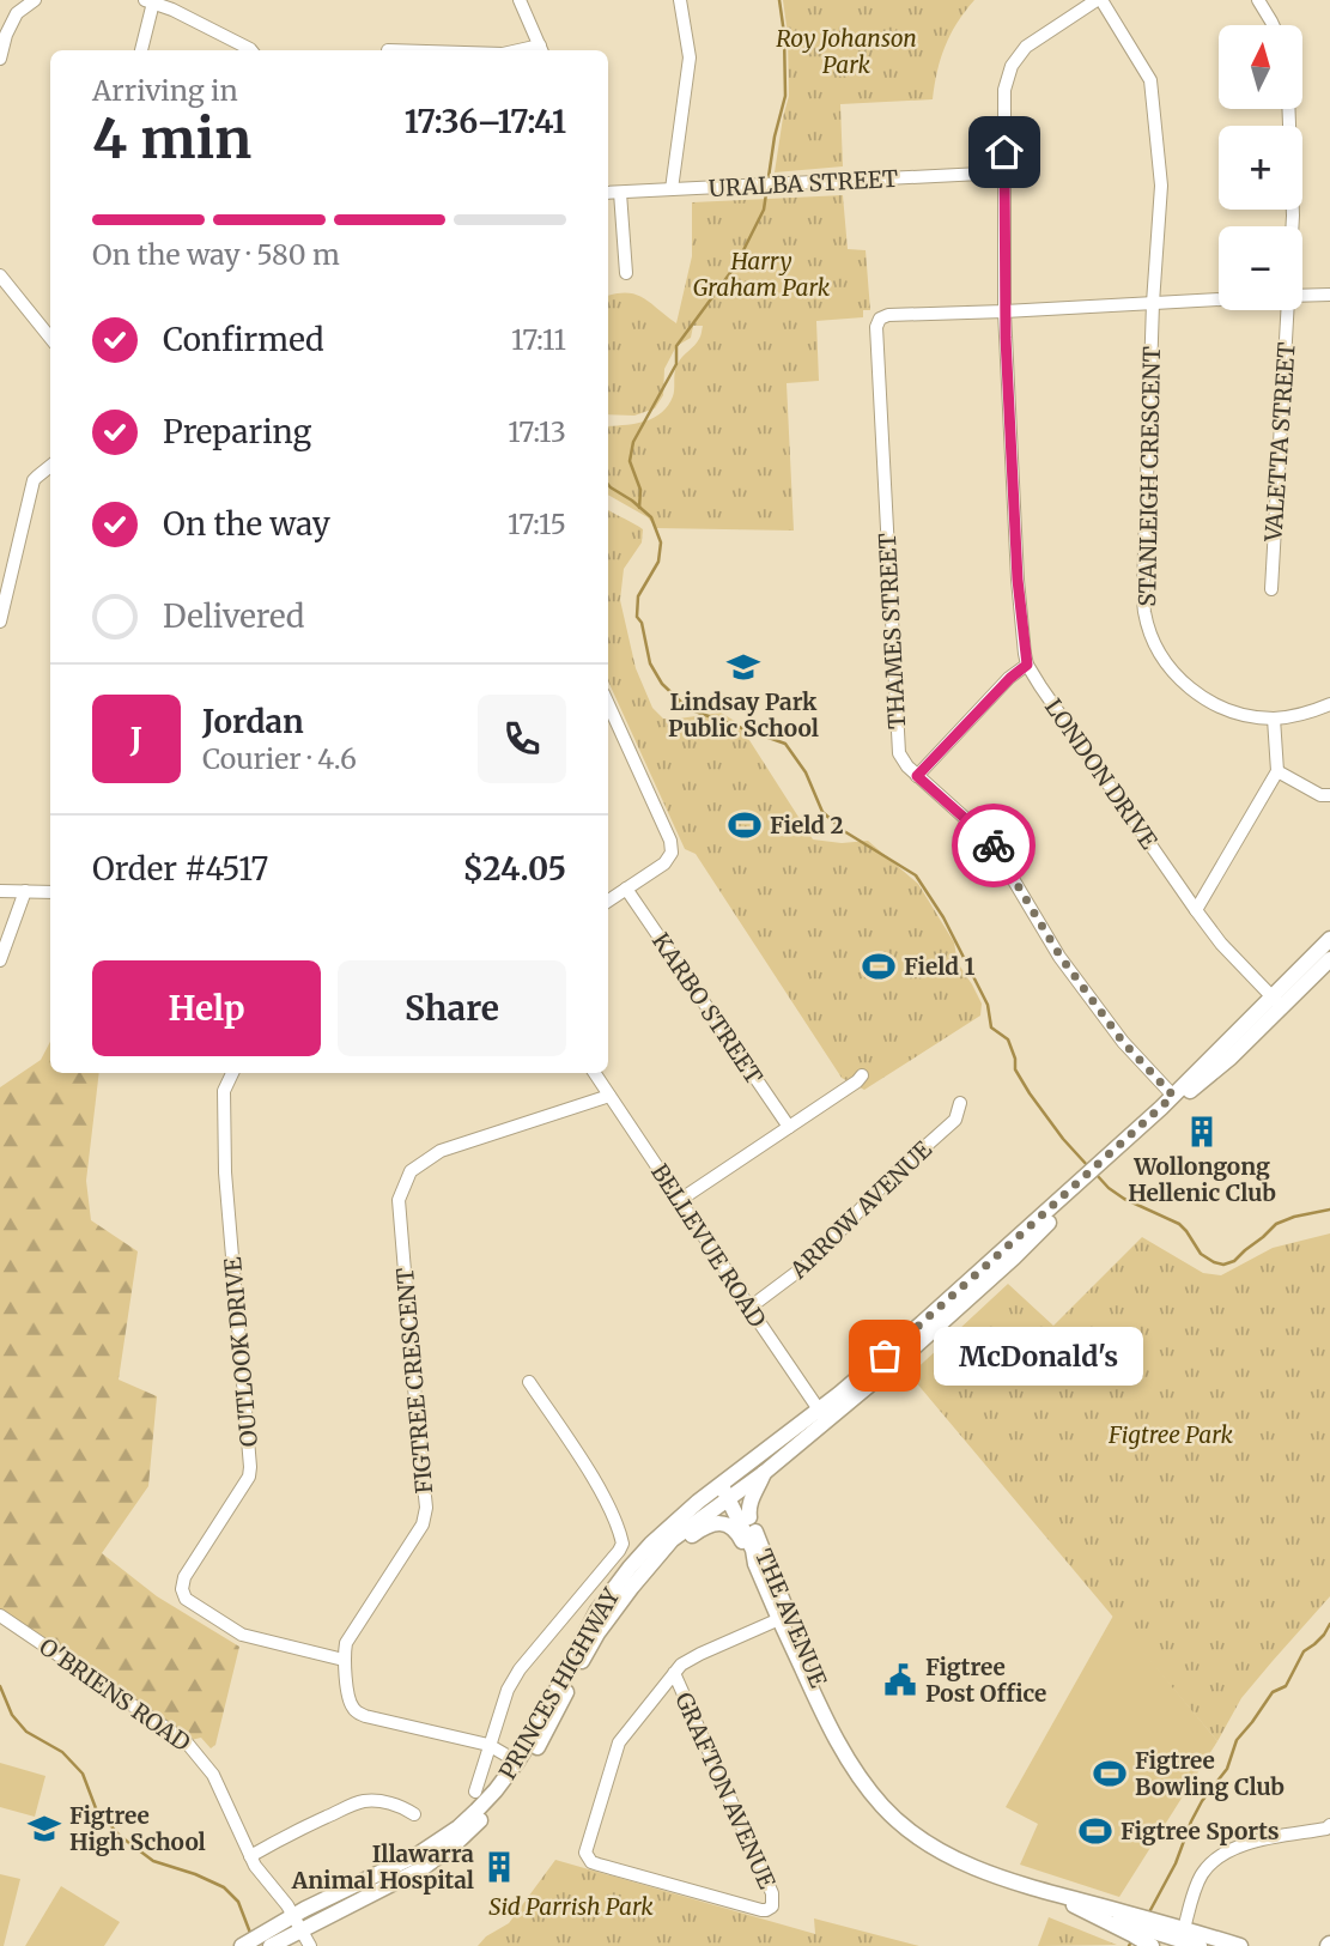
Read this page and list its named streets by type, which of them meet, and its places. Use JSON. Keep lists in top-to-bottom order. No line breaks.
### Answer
{"streets":{"main road":["THE AVENUE","PRINCES HIGHWAY"],"street":["URALBA STREET","VALETTA STREET","STANLEIGH CRESCENT","THAMES STREET","LONDON DRIVE","KARBO STREET","ARROW AVENUE","BELLEVUE ROAD","OUTLOOK DRIVE","FIGTREE CRESCENT","O'BRIENS ROAD","GRAFTON AVENUE"]},"crossings":[["URALBA STREET","LONDON DRIVE"],["STANLEIGH CRESCENT","LONDON DRIVE"],["THAMES STREET","LONDON DRIVE"],["THAMES STREET","PRINCES HIGHWAY"],["LONDON DRIVE","PRINCES HIGHWAY"],["ARROW AVENUE","BELLEVUE ROAD"],["BELLEVUE ROAD","FIGTREE CRESCENT"],["BELLEVUE ROAD","PRINCES HIGHWAY"],["OUTLOOK DRIVE","FIGTREE CRESCENT"],["THE AVENUE","PRINCES HIGHWAY"],["PRINCES HIGHWAY","O'BRIENS ROAD"]],"parks":["Roy Johanson Park","Harry Graham Park","Figtree Park","Sid Parrish Park"],"places":{"school or university":["Lindsay Park Public School","Figtree High School"],"sports":["Field 2","Field 1","Figtree Bowling Club","Figtree Sports"],"building":["Wollongong Hellenic Club","Illawarra Animal Hospital"],"other":["McDonald's"],"public building":["Figtree Post Office"]},"north":"top","page":{"map_buttons":["+","−"],"heading":["4 min","Arriving in","17:36–17:41"],"panel":["Jordan","Courier · 4.6","Order #4517","$24.05"],"bar":"On the way · 580 m","list":[["Confirmed","17:11"],["Preparing","17:13"],["On the way","17:15"],"Delivered"],"round":"J","buttons":["Help","Share"],"bubble":"McDonald's"}}
